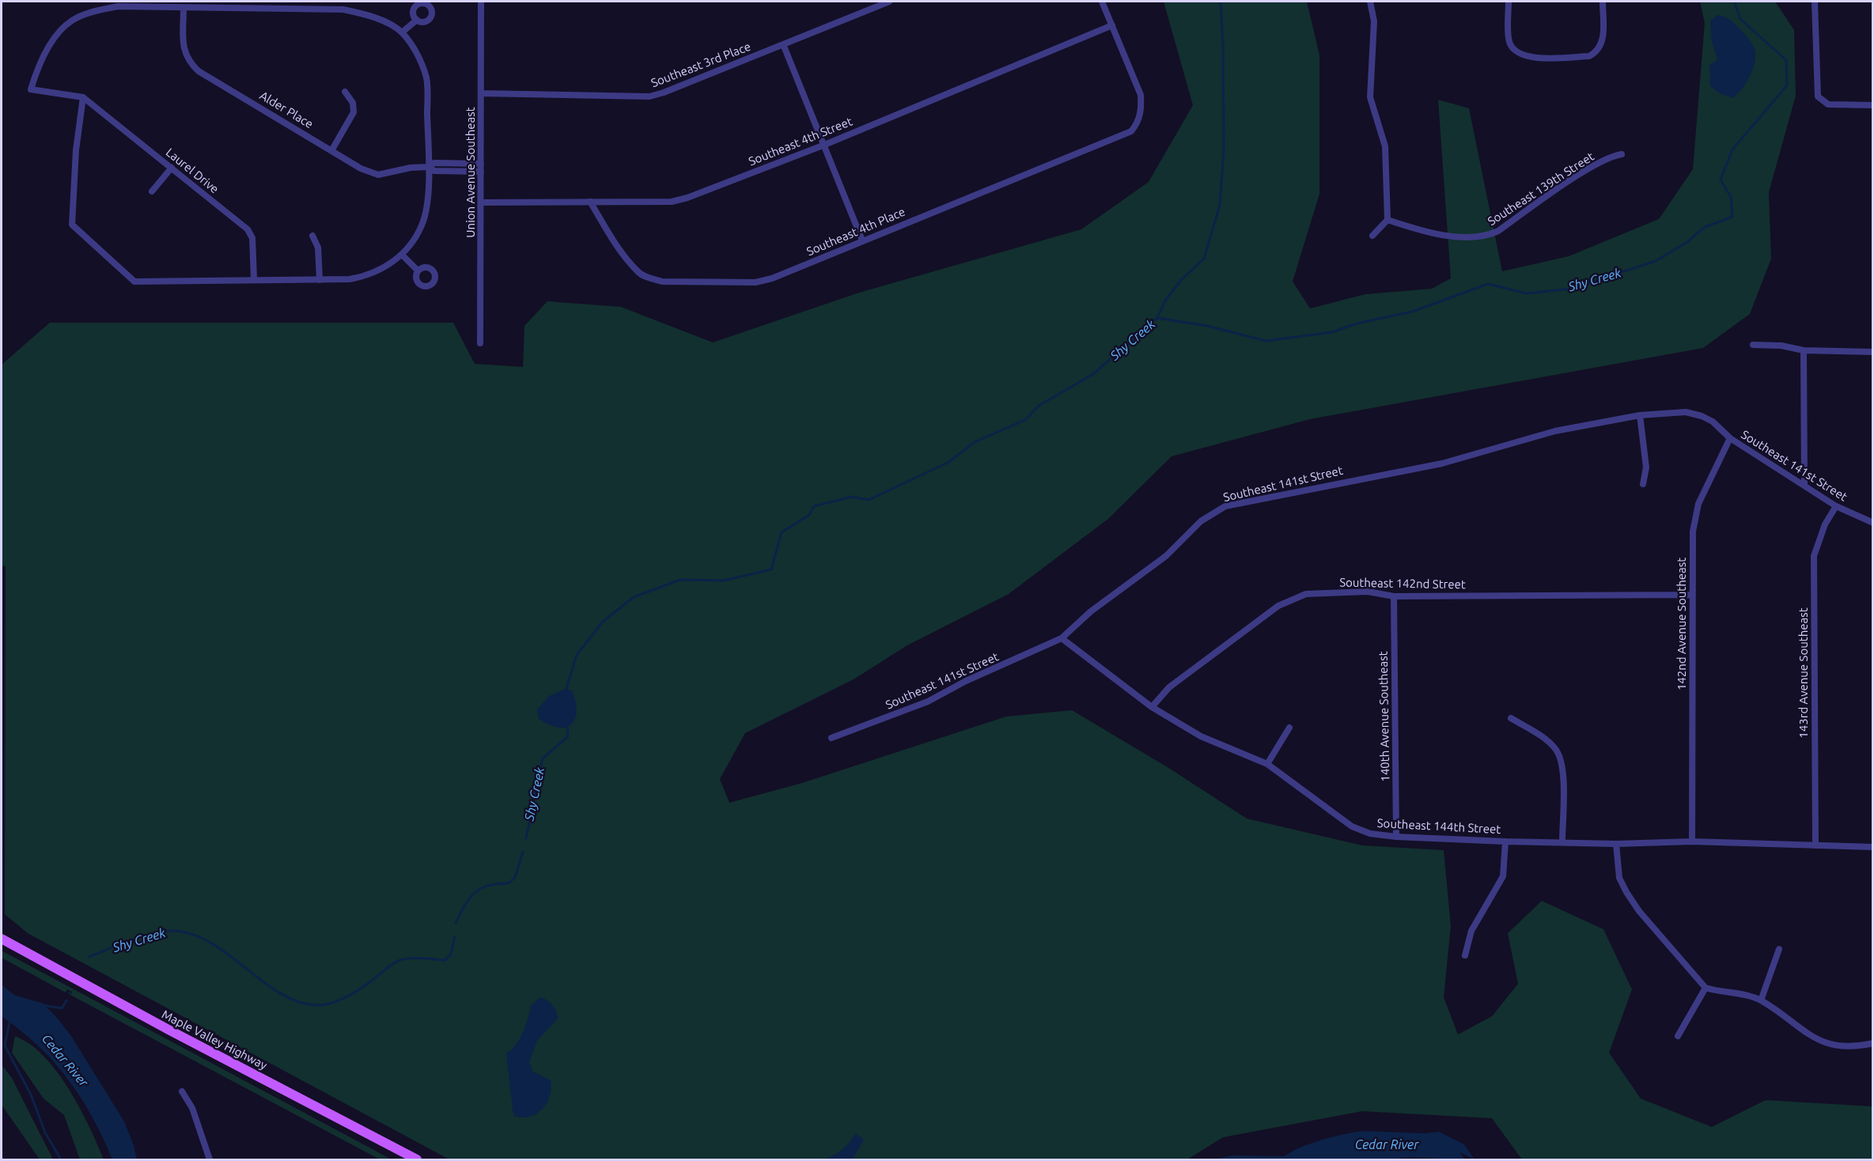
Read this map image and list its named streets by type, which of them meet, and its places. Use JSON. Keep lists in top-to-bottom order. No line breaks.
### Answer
{"streets":{"main road":["Maple Valley Highway"],"street":["Southeast 3rd Place","Alder Place","Southeast 4th Street","Laurel Drive","Union Avenue Southeast","Southeast 139th Street","Southeast 4th Place","Southeast 141st Street","Southeast 142nd Street","142nd Avenue Southeast","143rd Avenue Southeast","140th Avenue Southeast","Southeast 144th Street"]},"crossings":[["Southeast 3rd Place","Union Avenue Southeast"],["Southeast 4th Street","Union Avenue Southeast"],["Southeast 4th Street","Southeast 4th Place"],["Southeast 141st Street","142nd Avenue Southeast"],["Southeast 141st Street","143rd Avenue Southeast"],["Southeast 141st Street","Southeast 144th Street"],["Southeast 142nd Street","142nd Avenue Southeast"],["Southeast 142nd Street","140th Avenue Southeast"],["Southeast 142nd Street","Southeast 144th Street"],["142nd Avenue Southeast","Southeast 144th Street"],["143rd Avenue Southeast","Southeast 144th Street"],["140th Avenue Southeast","Southeast 144th Street"]],"water":["Shy Creek","Cedar River"]}
